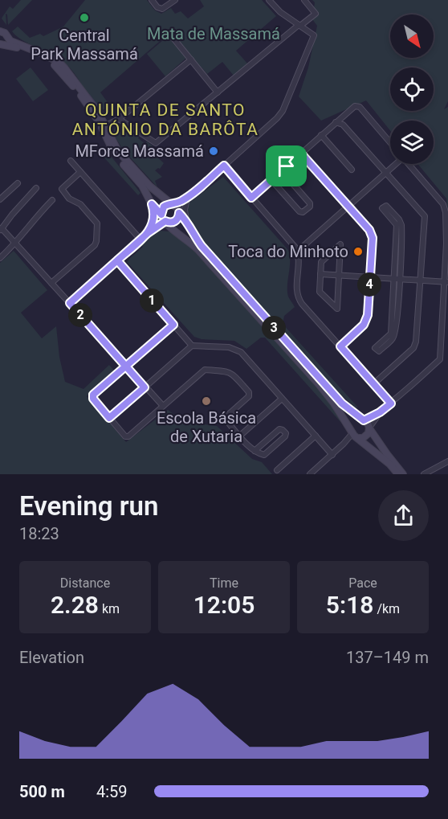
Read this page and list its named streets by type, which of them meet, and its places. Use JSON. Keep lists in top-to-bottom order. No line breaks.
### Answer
{"districts":["QUINTA DE SANTO ANTÓNIO DA BARÔTA"],"parks":["Mata de Massamá"],"places":["Central Park Massamá","MForce Massamá","Toca do Minhoto","Escola Básica de Xutaria"],"north":"bottom right","page":{"pins":["4","1","2","3"],"heading":["Evening run","18:23"],"stats":[["Distance","2.28 km"],["Time","12:05"],["Pace","5:18 /km"]],"chart":["Elevation","137–149 m"],"list":[{"name":"500 m","note":"4:59"}]}}
